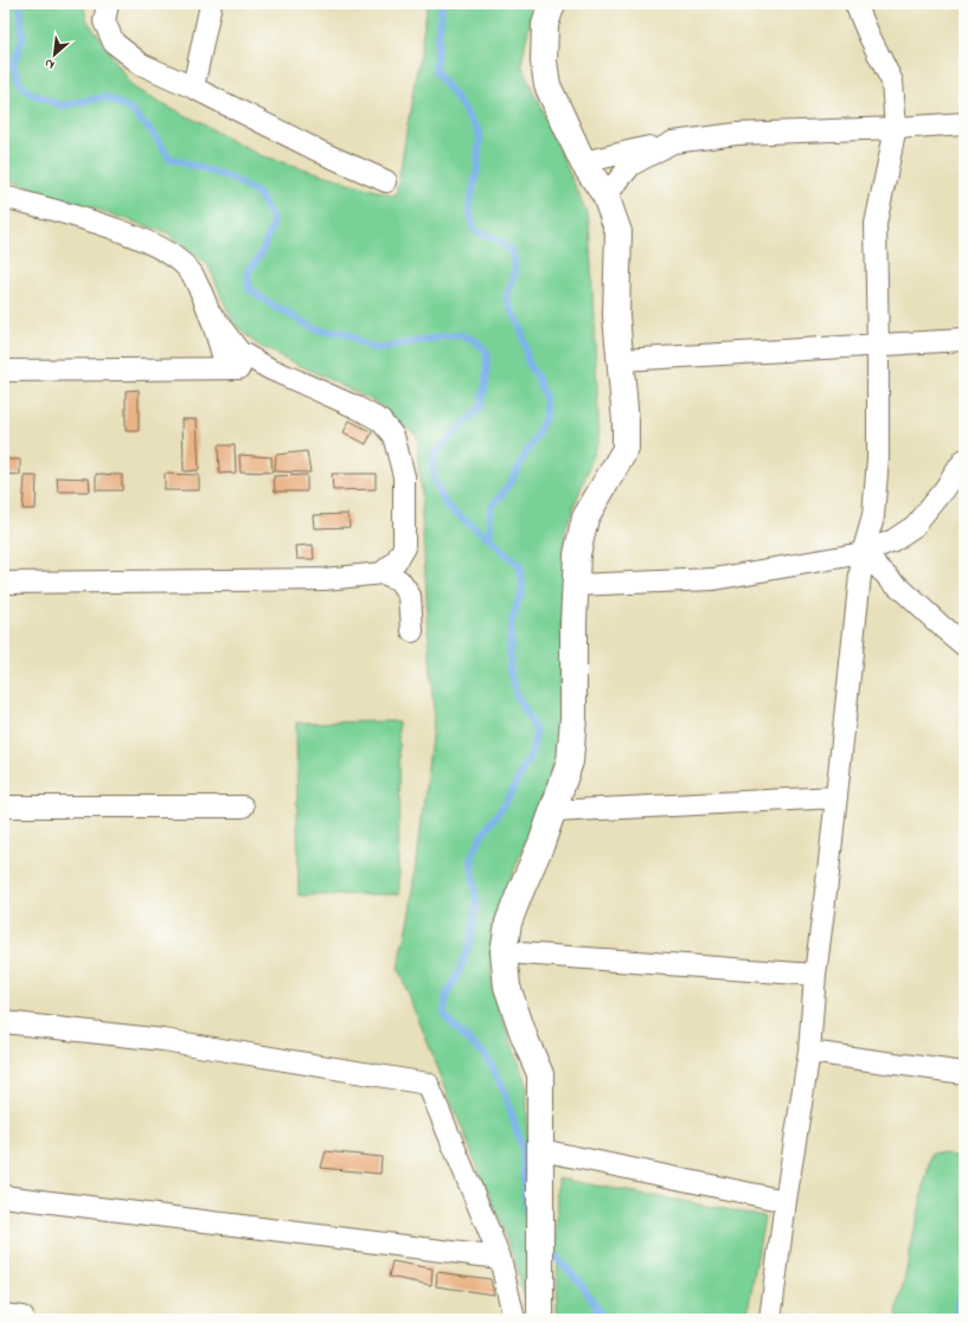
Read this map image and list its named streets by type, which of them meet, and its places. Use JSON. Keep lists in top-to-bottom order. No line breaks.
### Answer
{"north":"bottom left"}
